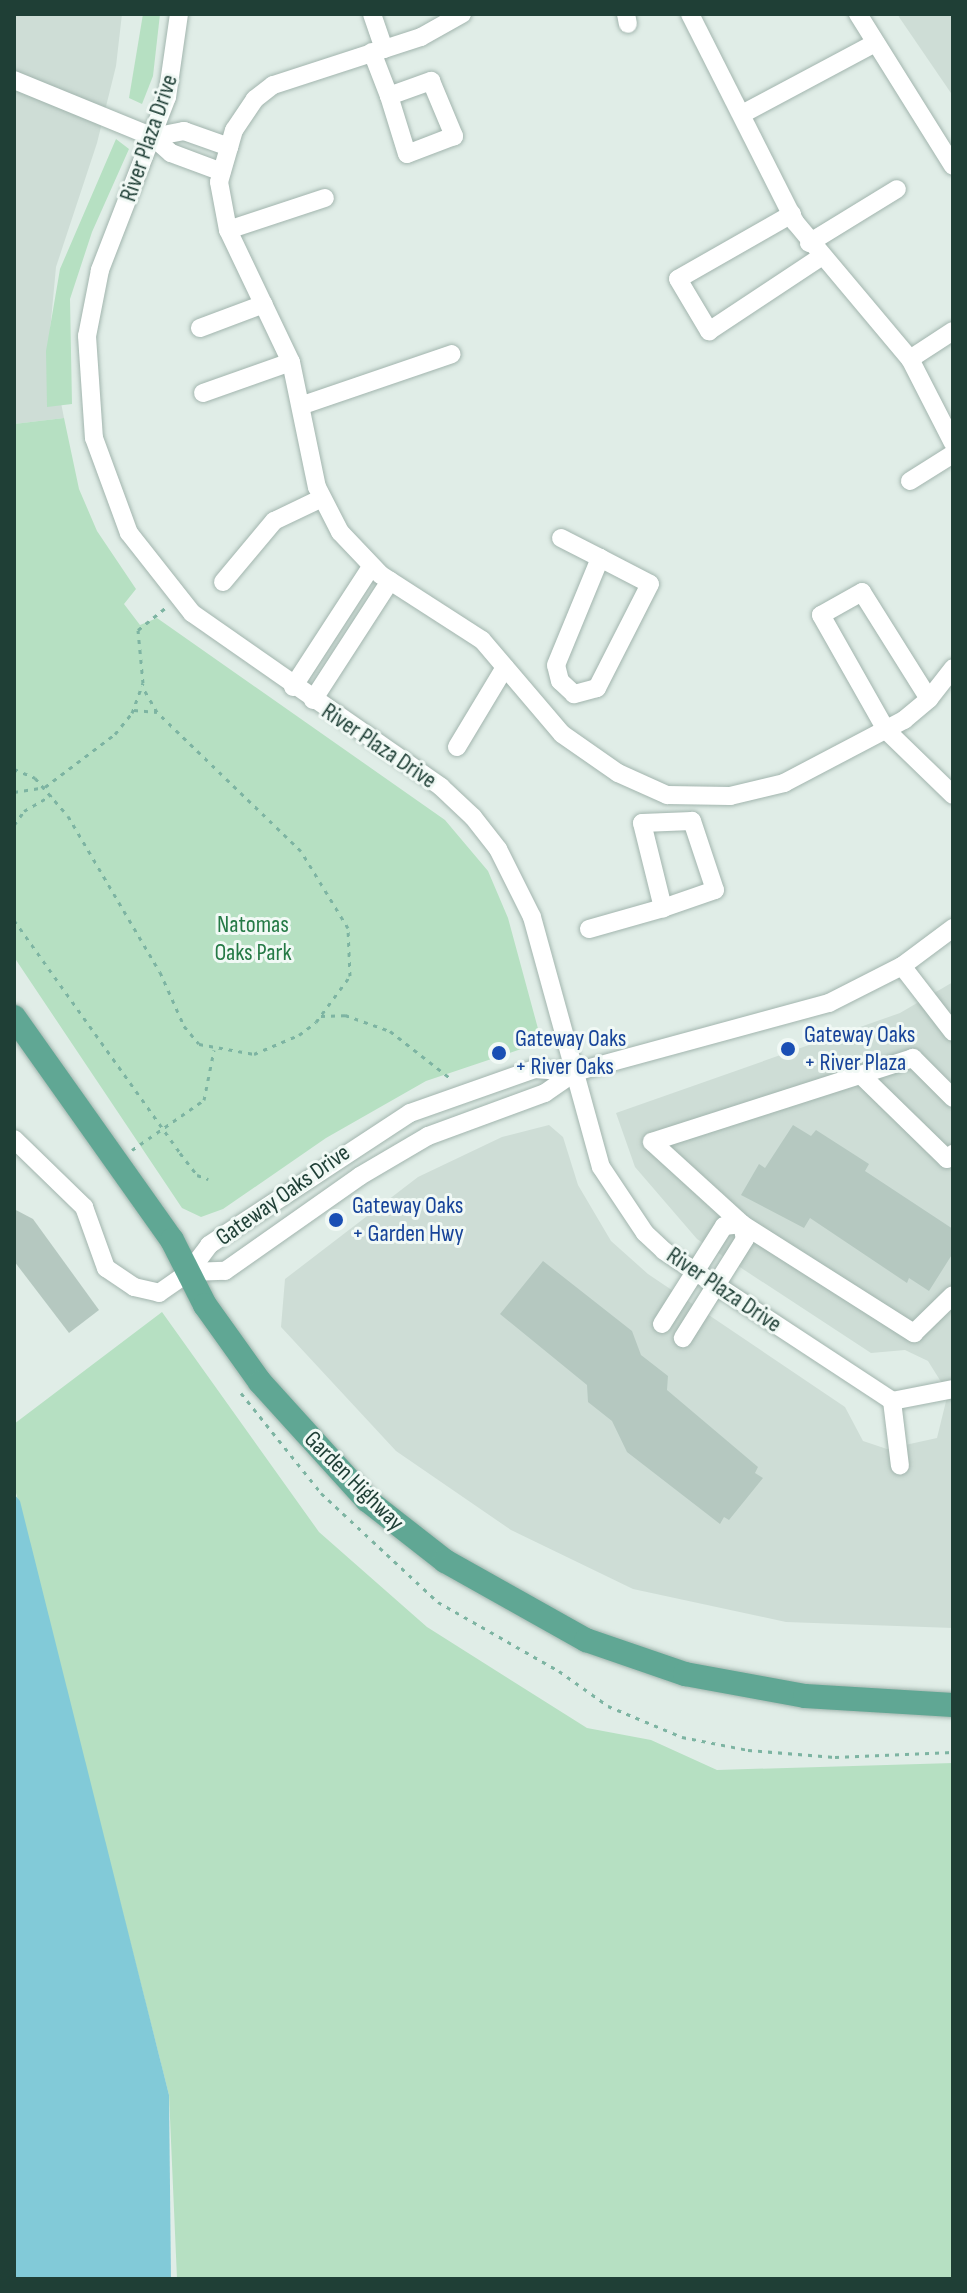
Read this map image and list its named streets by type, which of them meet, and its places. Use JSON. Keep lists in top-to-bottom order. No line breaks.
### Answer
{"streets":{"main road":["Garden Highway"],"street":["River Plaza Drive","Gateway Oaks Drive"]},"crossings":[["River Plaza Drive","Gateway Oaks Drive"],["Gateway Oaks Drive","Garden Highway"]],"parks":["Natomas Oaks Park"],"places":["Gateway Oaks + River Plaza","Gateway Oaks + River Oaks","Gateway Oaks + Garden Hwy"]}
